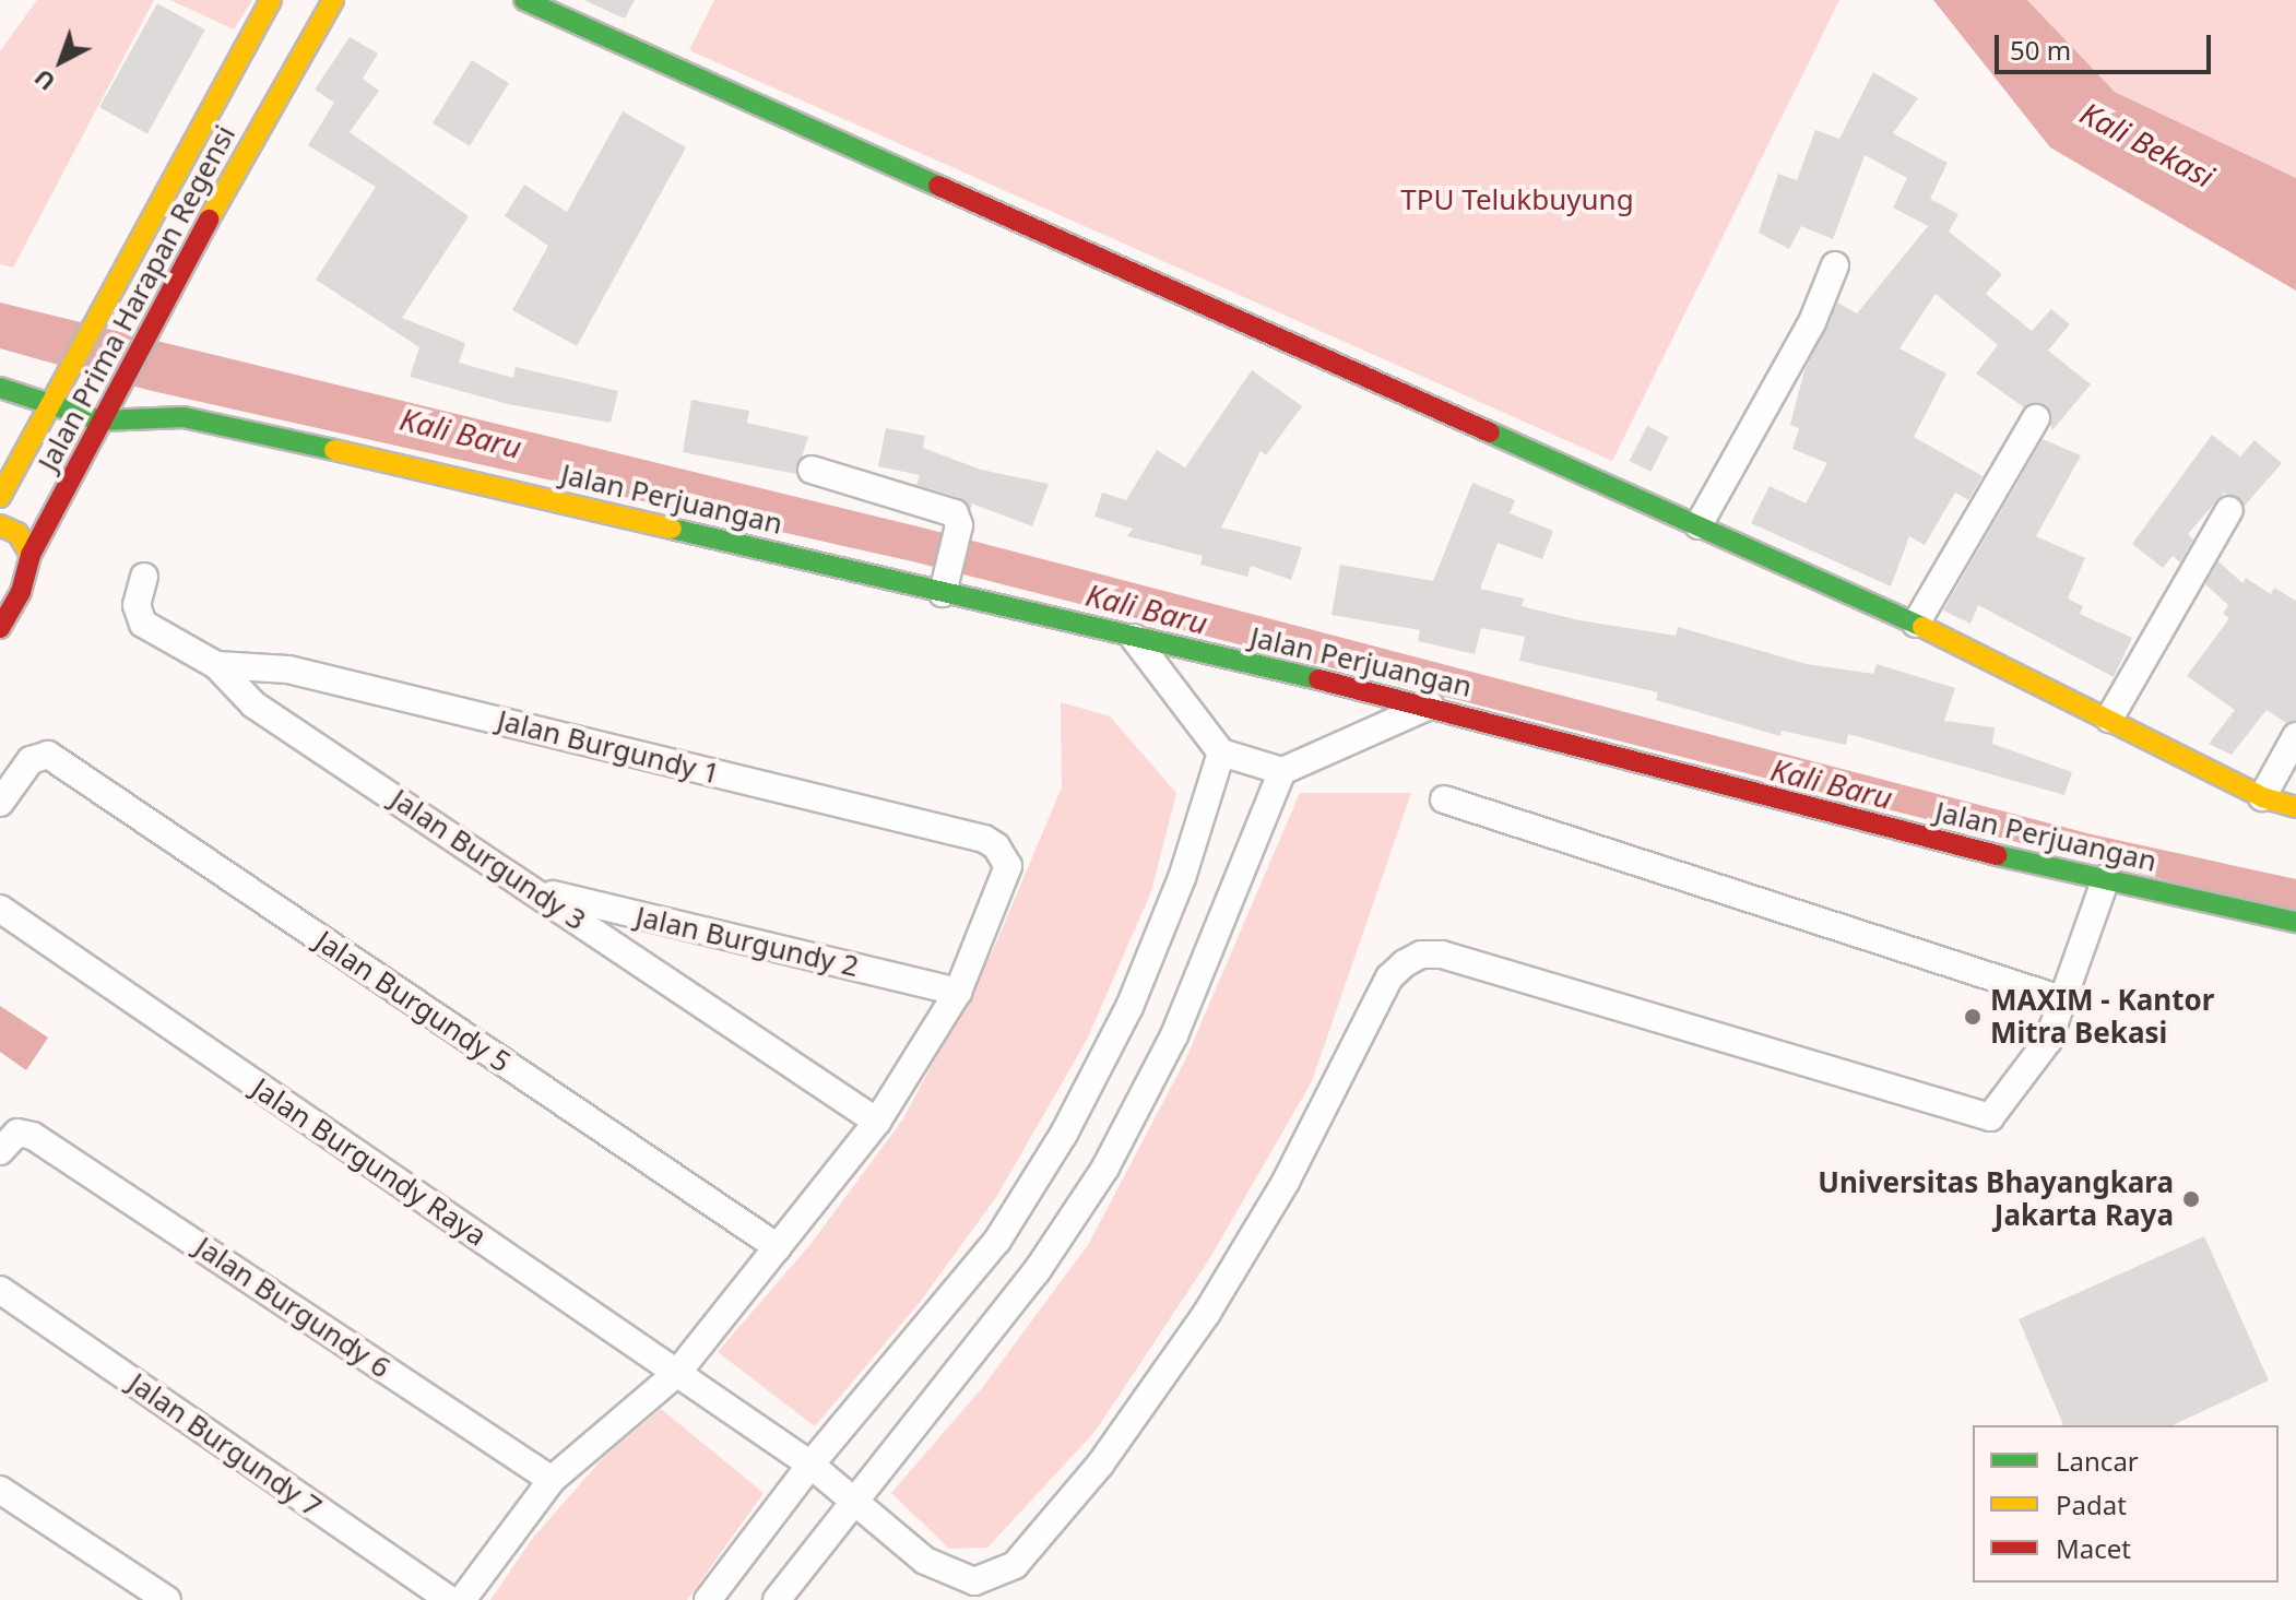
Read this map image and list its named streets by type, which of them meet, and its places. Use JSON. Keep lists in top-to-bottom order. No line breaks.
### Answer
{"streets":{"main road":["Jalan Prima Harapan Regensi","Jalan Perjuangan"],"street":["Jalan Burgundy 1","Jalan Burgundy 3","Jalan Burgundy 2","Jalan Burgundy 5","Jalan Burgundy Raya","Jalan Burgundy 6","Jalan Burgundy 7"]},"crossings":[["Jalan Prima Harapan Regensi","Jalan Perjuangan"],["Jalan Burgundy 1","Jalan Burgundy 3"],["Jalan Burgundy 1","Jalan Burgundy 2"],["Jalan Burgundy 3","Jalan Burgundy 2"]],"water":["Kali Bekasi","Kali Baru"],"parks":["TPU Telukbuyung"],"places":["MAXIM - Kantor Mitra Bekasi","Universitas Bhayangkara Jakarta Raya"],"legend":["Lancar","Padat","Macet"],"scale_bar":"50 m","north":"bottom left"}
